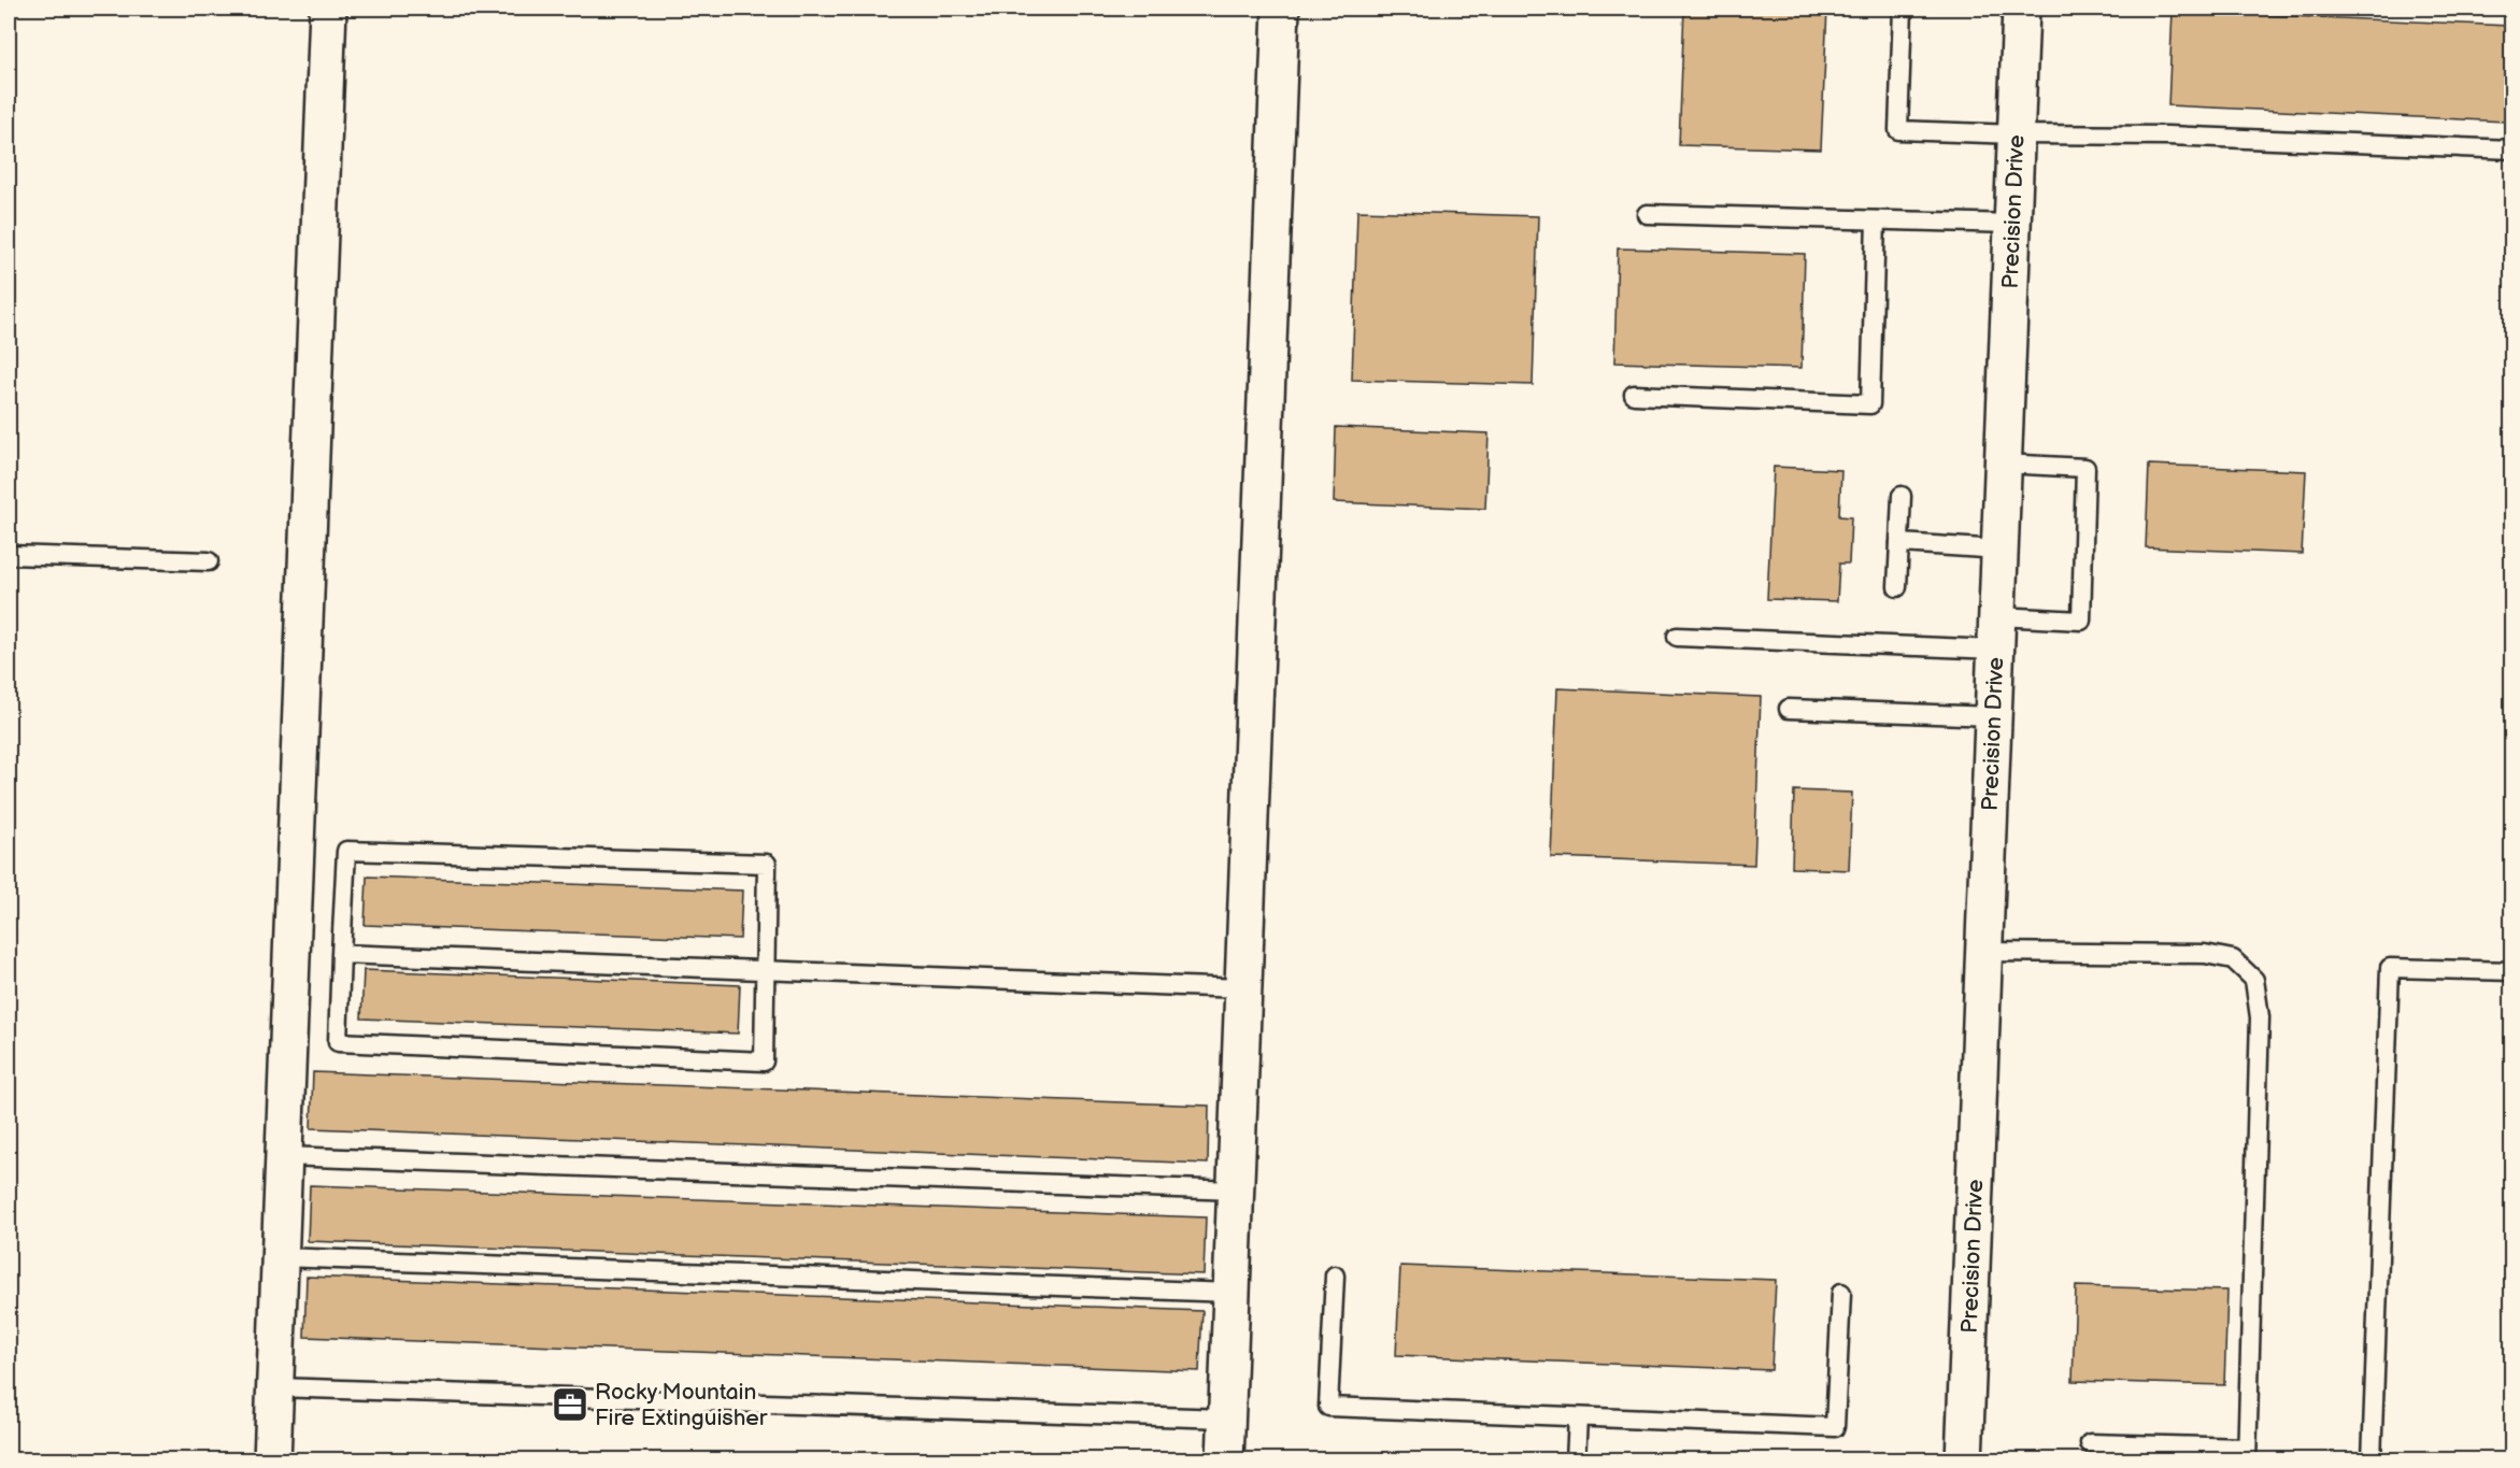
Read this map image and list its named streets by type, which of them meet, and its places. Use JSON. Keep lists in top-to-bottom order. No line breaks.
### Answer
{"streets":{"street":["Precision Drive"]},"places":{"office":["Rocky Mountain Fire Extinguisher"]}}
